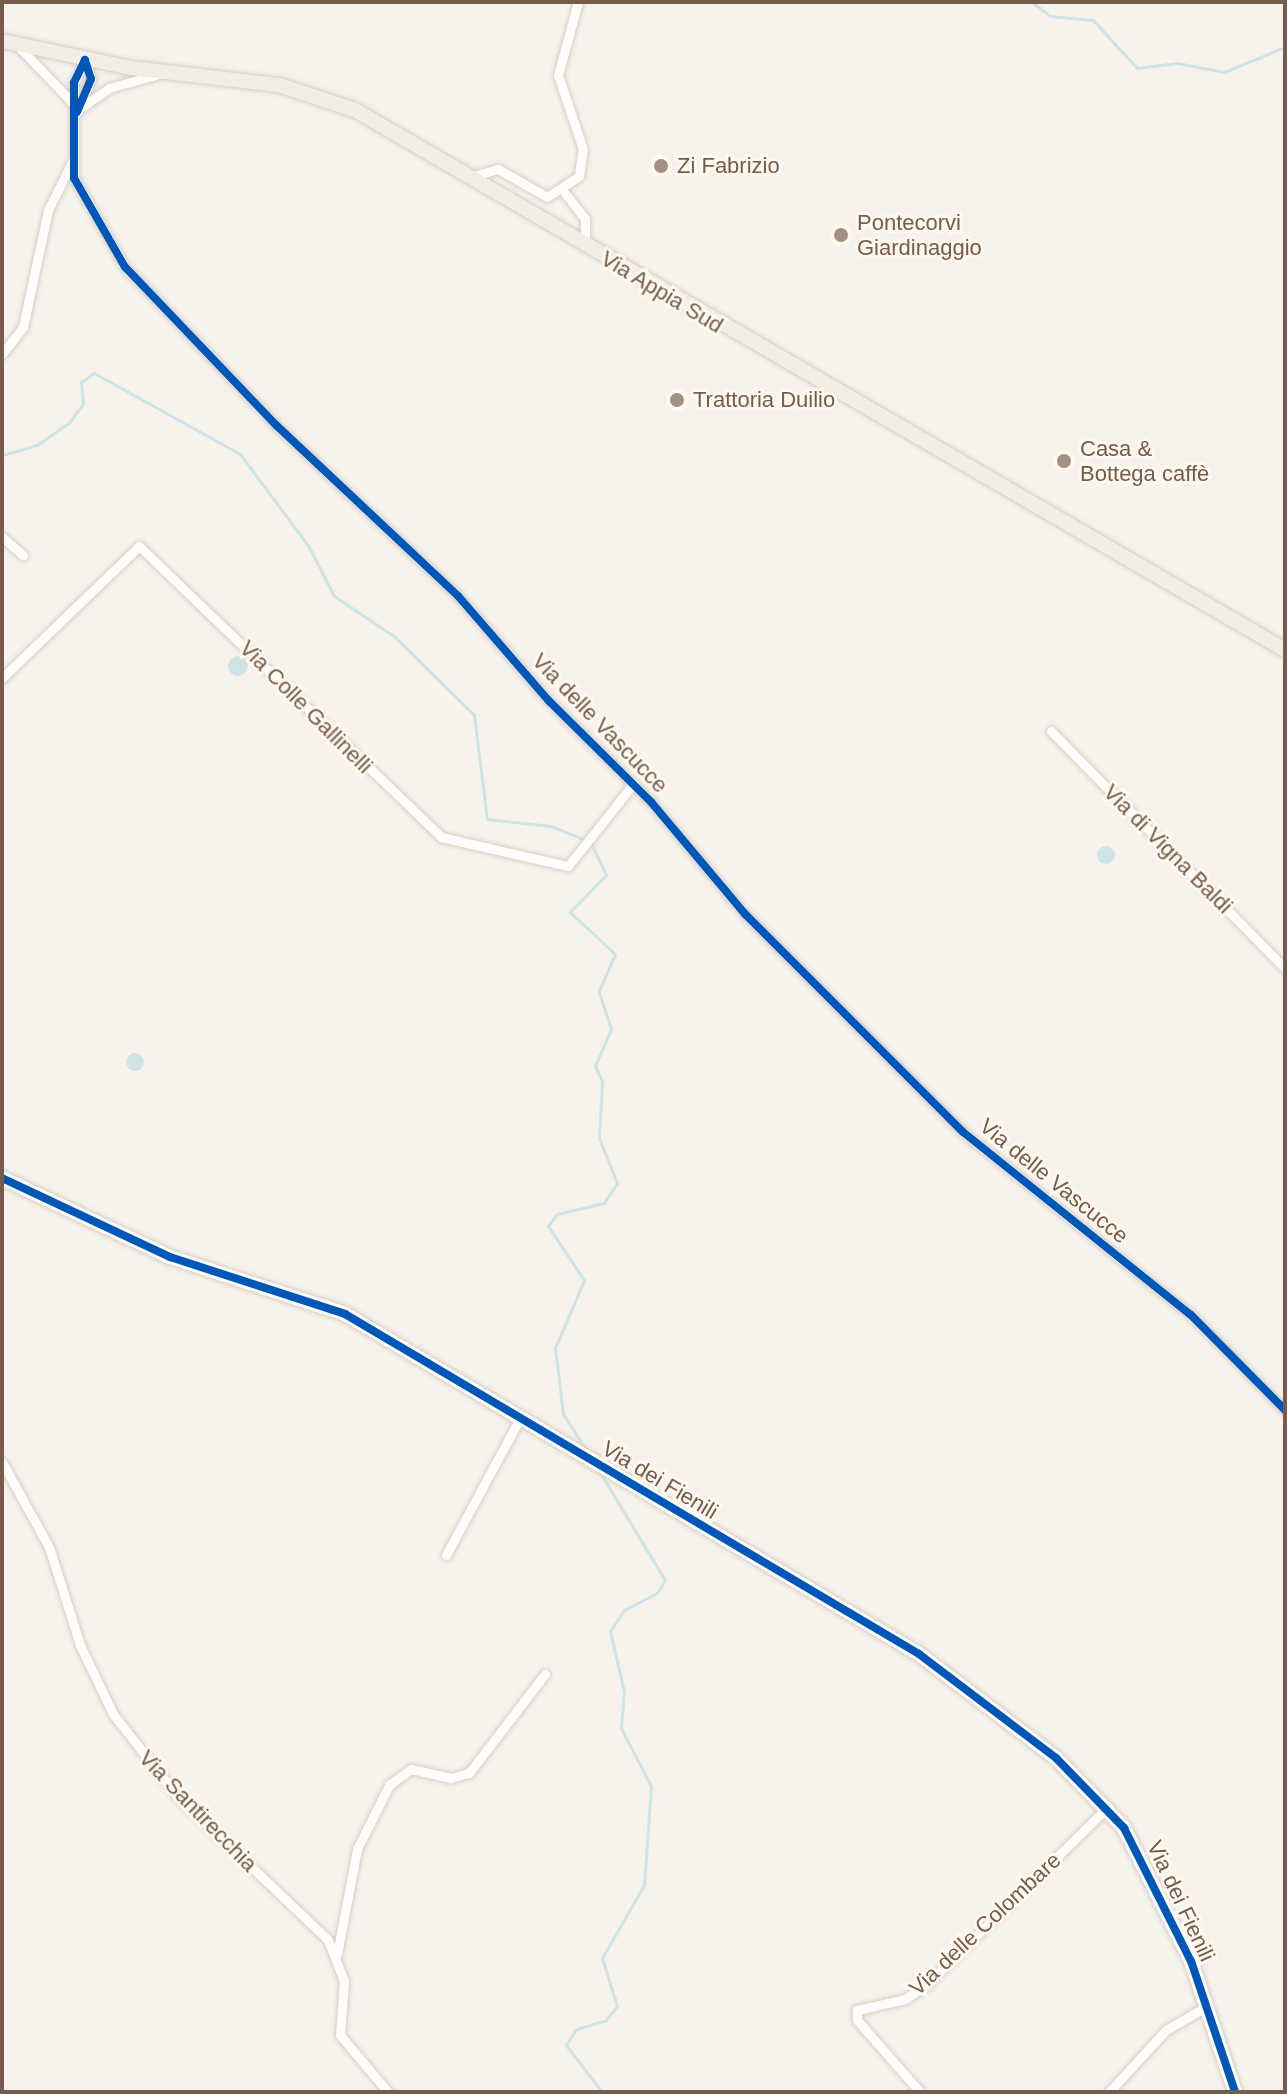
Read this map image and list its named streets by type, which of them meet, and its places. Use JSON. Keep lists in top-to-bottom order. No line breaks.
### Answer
{"streets":{"main road":["Via Appia Sud"],"street":["Via Colle Gallinelli","Via delle Vascucce","Via di Vigna Baldi","Via dei Fienili","Via Santirecchia","Via delle Colombare"]},"crossings":[["Via Appia Sud","Via delle Vascucce"],["Via Colle Gallinelli","Via delle Vascucce"],["Via dei Fienili","Via delle Colombare"]],"places":["Zi Fabrizio","Pontecorvi Giardinaggio","Trattoria Duilio","Casa & Bottega caffè"]}
